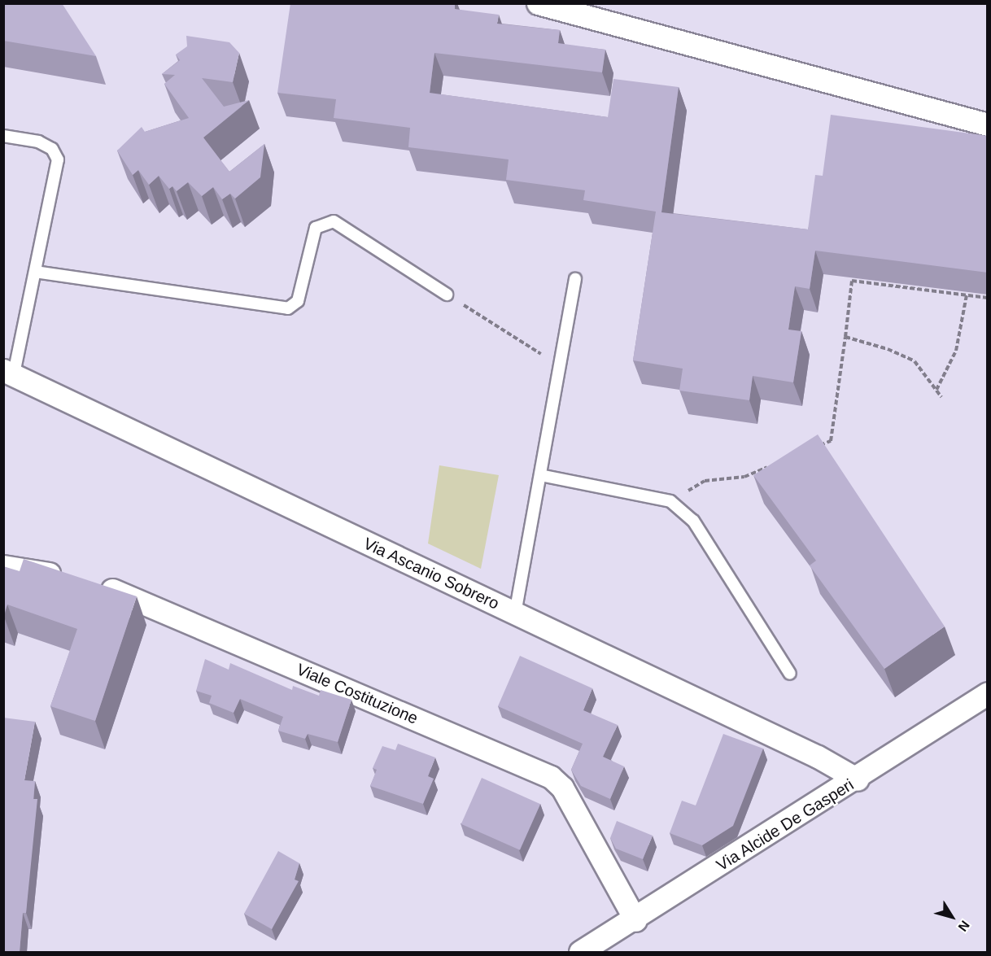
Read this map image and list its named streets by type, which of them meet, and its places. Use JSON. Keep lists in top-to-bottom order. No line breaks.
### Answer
{"streets":{"street":["Via Ascanio Sobrero","Viale Costituzione","Via Alcide De Gasperi"]},"crossings":[["Via Ascanio Sobrero","Via Alcide De Gasperi"],["Viale Costituzione","Via Alcide De Gasperi"]],"north":"bottom right"}
